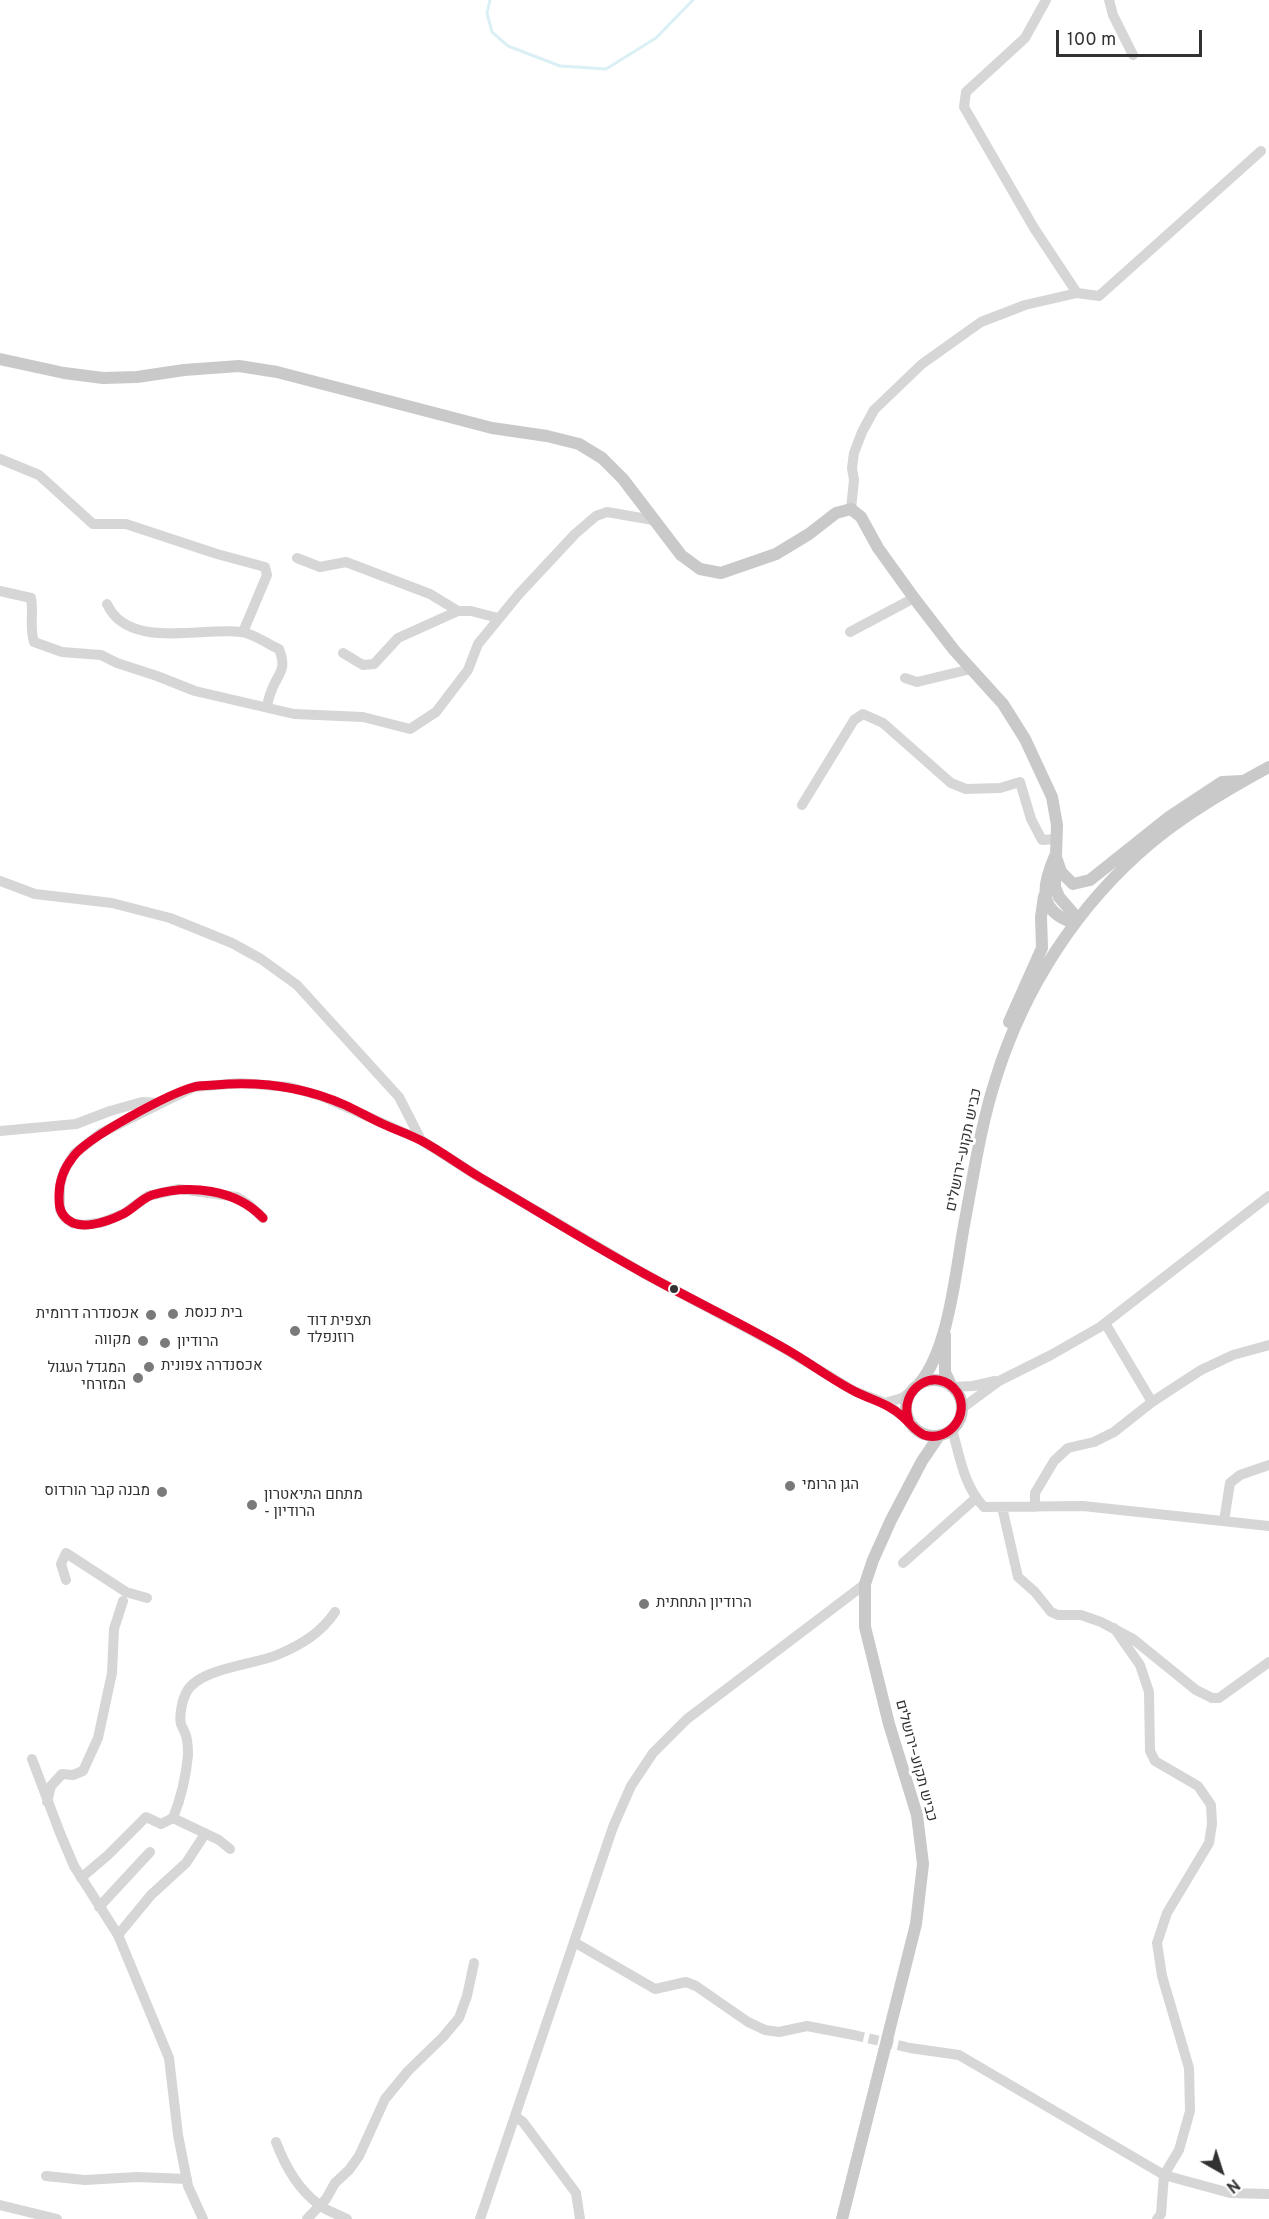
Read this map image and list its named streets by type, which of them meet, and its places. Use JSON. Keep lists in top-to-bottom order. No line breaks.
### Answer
{"streets":{"main road":["כביש תקוע–ירושלים"]},"places":["בית כנסת","אכסנדרה דרומית","תצפית דוד רוזנפלד","מקווה","הרודיון","אכסנדרה צפונית","המגדל העגול המזרחי","הגן הרומי","מבנה קבר הורדוס","מתחם התיאטרון - הרודיון","הרודיון התחתית"],"scale_bar":"100 m","north":"bottom right"}
